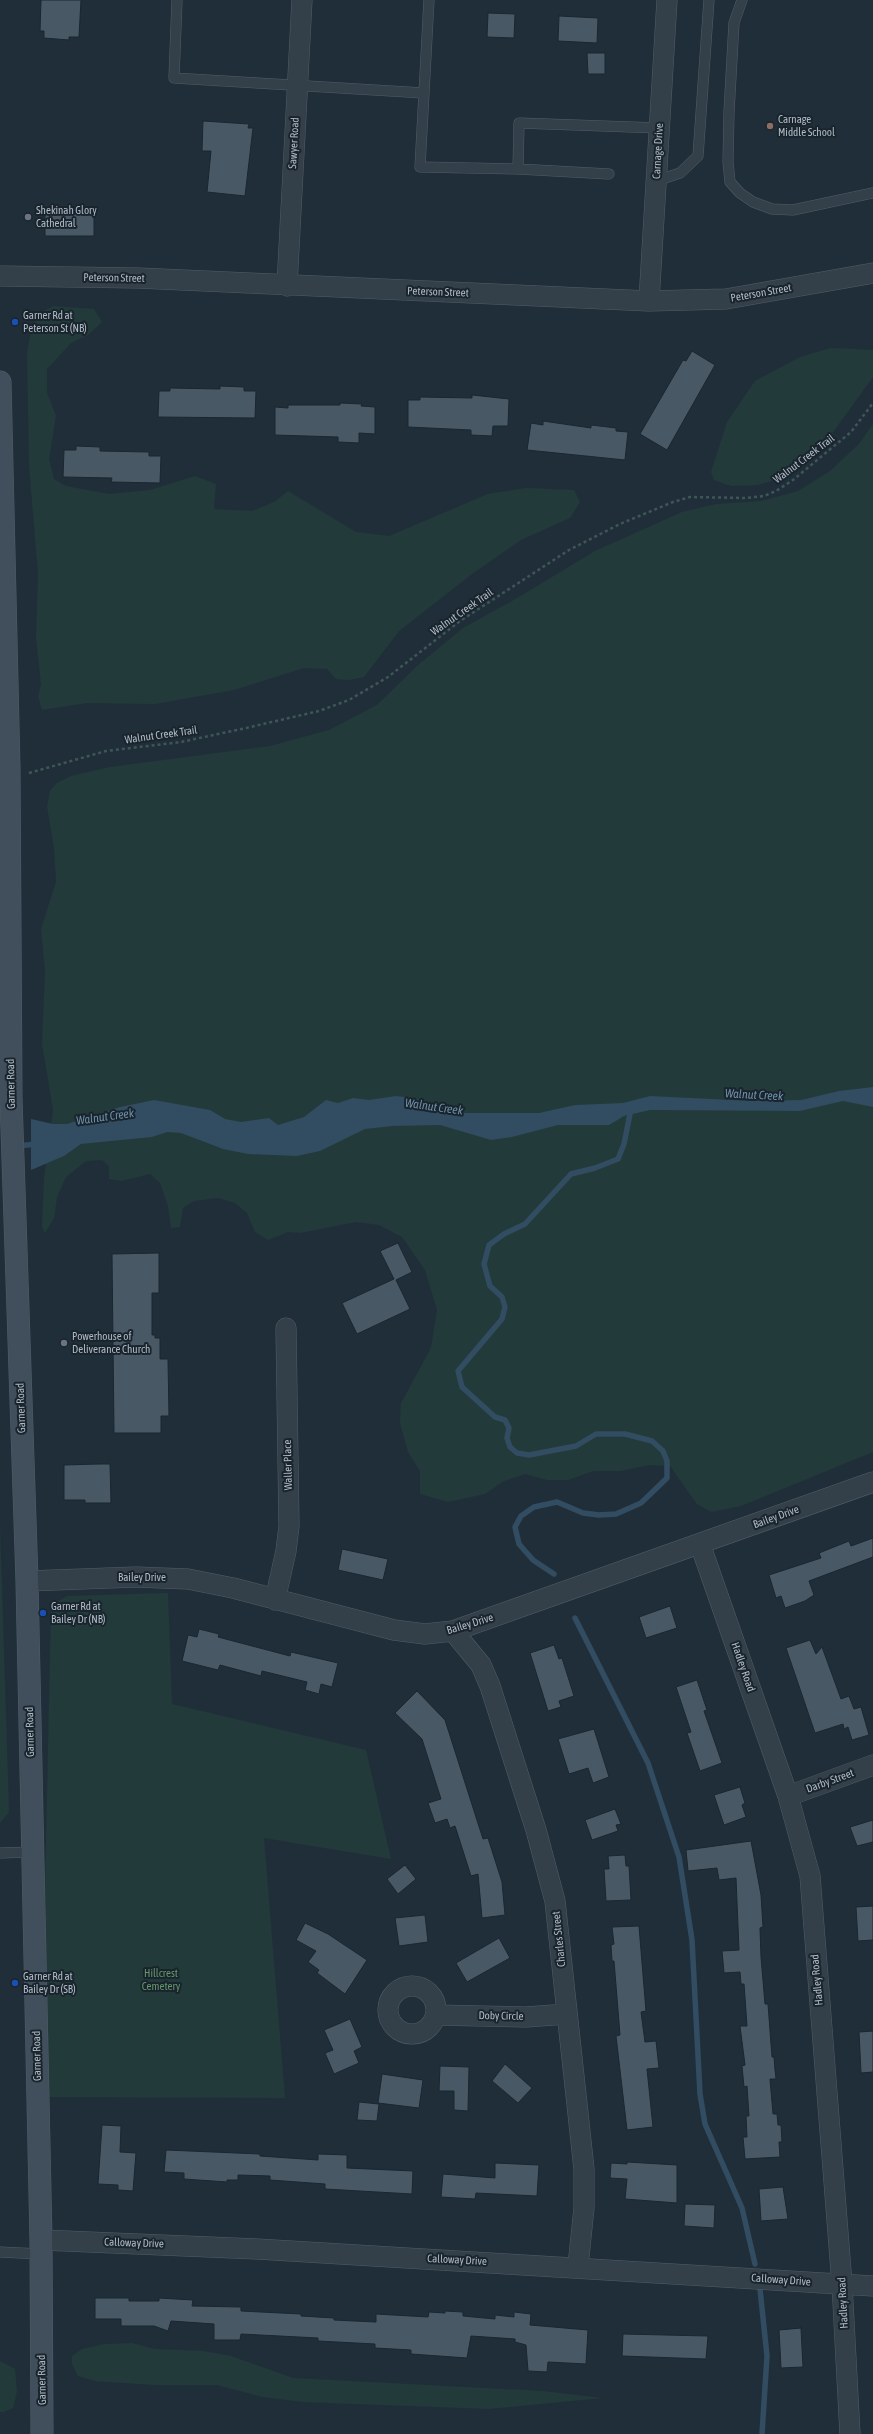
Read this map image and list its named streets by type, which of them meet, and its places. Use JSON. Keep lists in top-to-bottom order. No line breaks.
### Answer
{"streets":{"main road":["Garner Road"],"street":["Sawyer Road","Carnage Drive","Peterson Street","Waller Place","Bailey Drive","Hadley Road","Darby Street","Charles Street","Doby Circle","Calloway Drive"],"path":["Walnut Creek Trail"]},"crossings":[["Sawyer Road","Peterson Street"],["Carnage Drive","Peterson Street"],["Garner Road","Bailey Drive"],["Garner Road","Calloway Drive"],["Waller Place","Bailey Drive"],["Bailey Drive","Hadley Road"],["Bailey Drive","Charles Street"],["Hadley Road","Darby Street"],["Hadley Road","Calloway Drive"],["Charles Street","Doby Circle"],["Charles Street","Calloway Drive"]],"water":["Walnut Creek"],"parks":["Hillcrest Cemetery"],"places":["Carnage Middle School","Shekinah Glory Cathedral","Garner Rd at Peterson St (NB)","Powerhouse of Deliverance Church","Garner Rd at Bailey Dr (NB)","Garner Rd at Bailey Dr (SB)"]}
